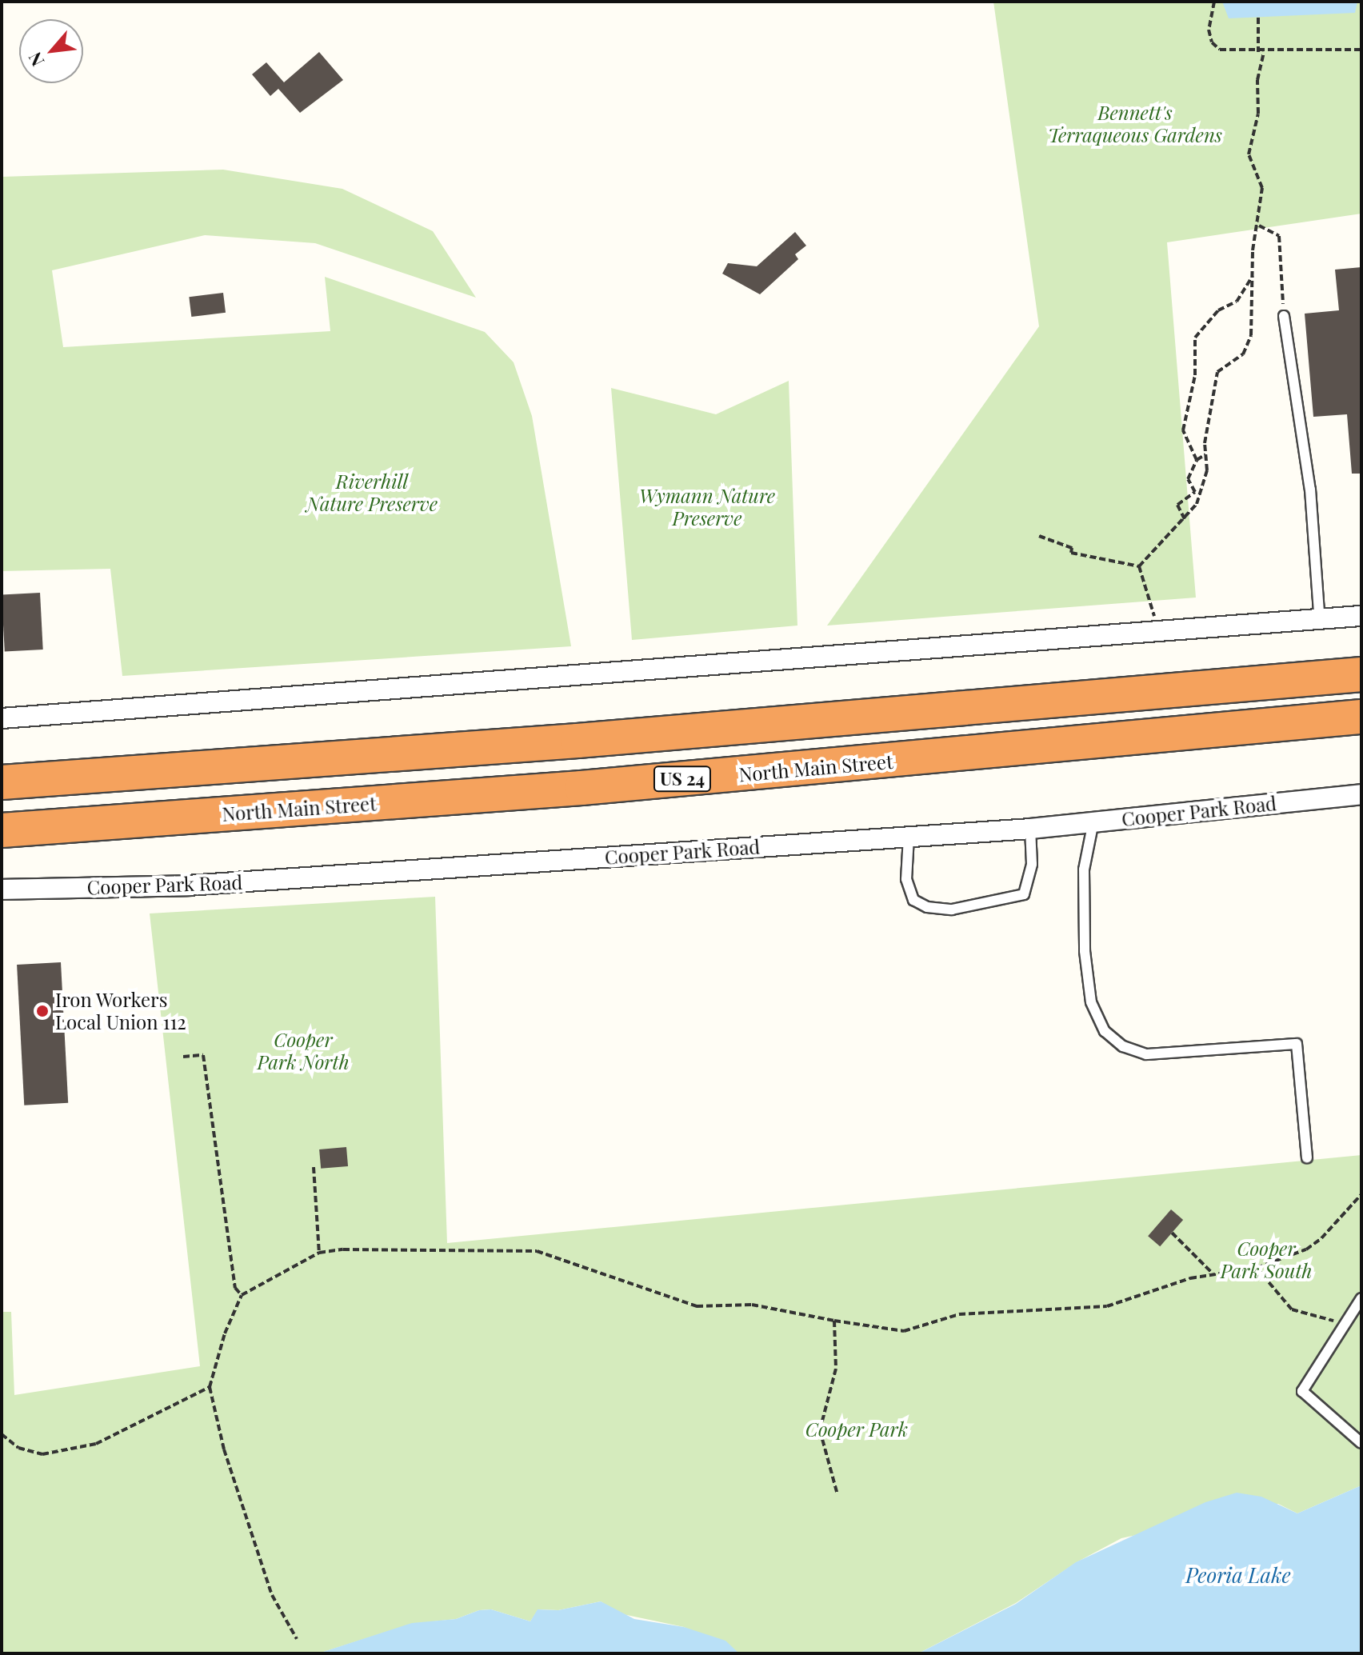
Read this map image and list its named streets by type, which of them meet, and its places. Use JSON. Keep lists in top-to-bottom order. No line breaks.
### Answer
{"streets":{"highway":["North Main Street","US 24"],"street":["Cooper Park Road"]},"water":["Peoria Lake"],"parks":["Bennett's Terraqueous Gardens","Riverhill Nature Preserve","Wymann Nature Preserve","Cooper Park North","Cooper Park South","Cooper Park"],"places":["Iron Workers Local Union 112"],"north":"bottom left"}
